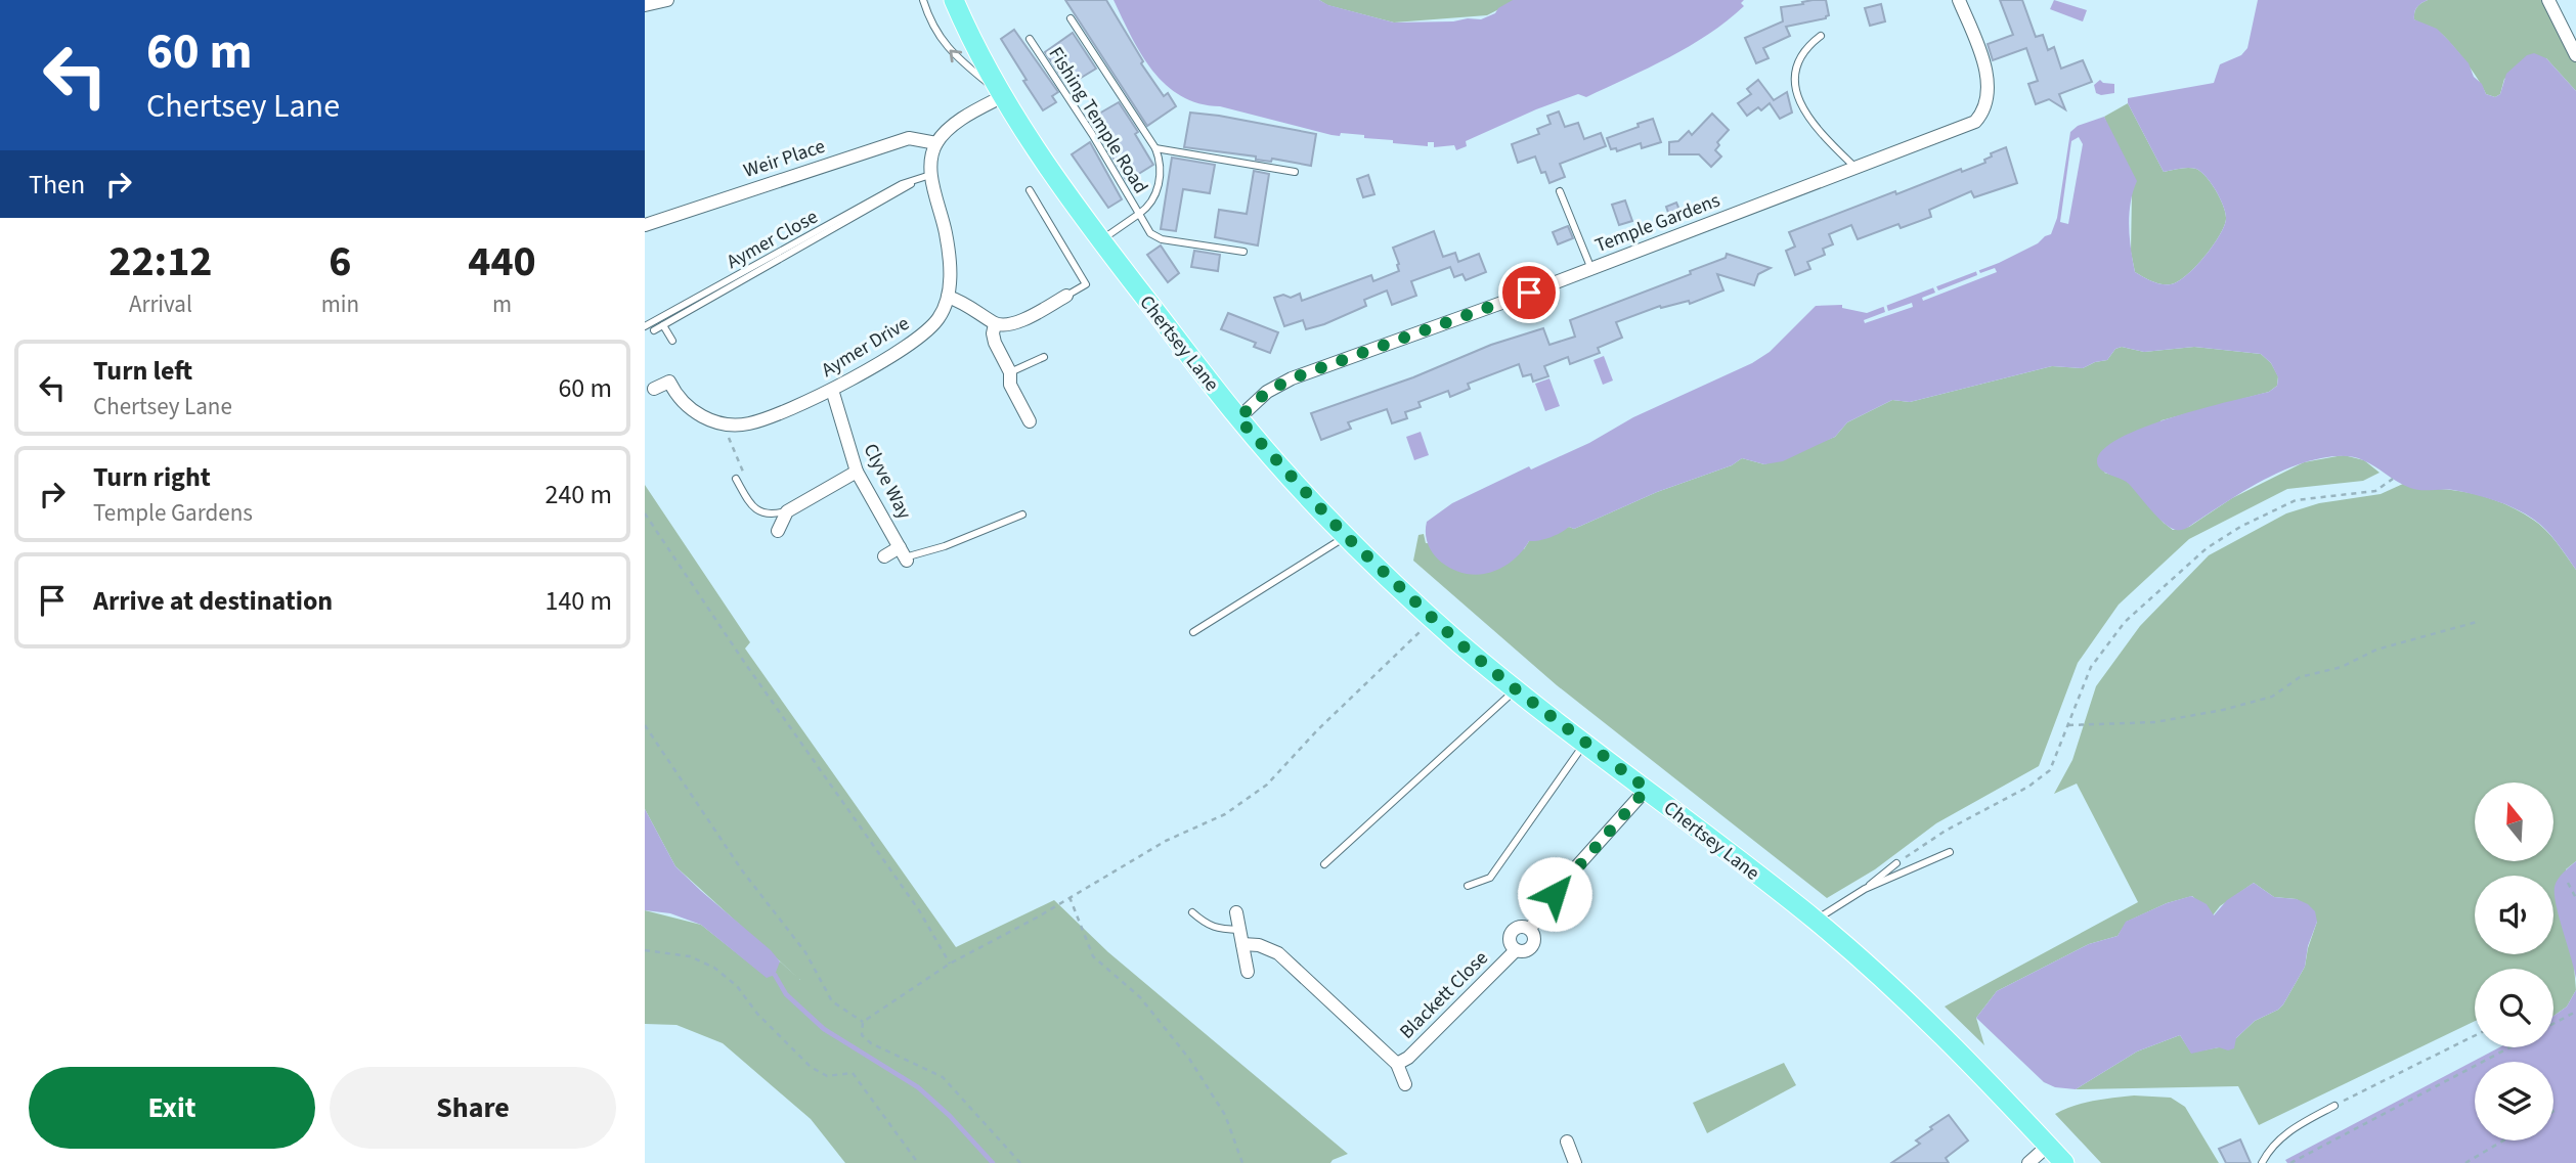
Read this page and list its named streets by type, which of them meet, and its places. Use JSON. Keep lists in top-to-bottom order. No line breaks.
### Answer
{"streets":{"main road":["Chertsey Lane"],"street":["Weir Place","Temple Gardens","Aymer Drive","Clyve Way","Blackett Close"],"lane":["Fishing Temple Road","Aymer Close"]},"crossings":[["Fishing Temple Road","Chertsey Lane"],["Weir Place","Aymer Drive"],["Temple Gardens","Chertsey Lane"],["Aymer Close","Aymer Drive"],["Chertsey Lane","Blackett Close"],["Aymer Drive","Clyve Way"]],"north":"top","page":{"turn":["60 m","Chertsey Lane"],"then":"Then","eta":["22:12","Arrival","6","min","440","m"],"list":[{"name":"Turn left","note":"Chertsey Lane","value":"60 m"},{"name":"Turn right","note":"Temple Gardens","value":"240 m"},{"name":"Arrive at destination","value":"140 m"}],"buttons":["Exit","Share"]}}
